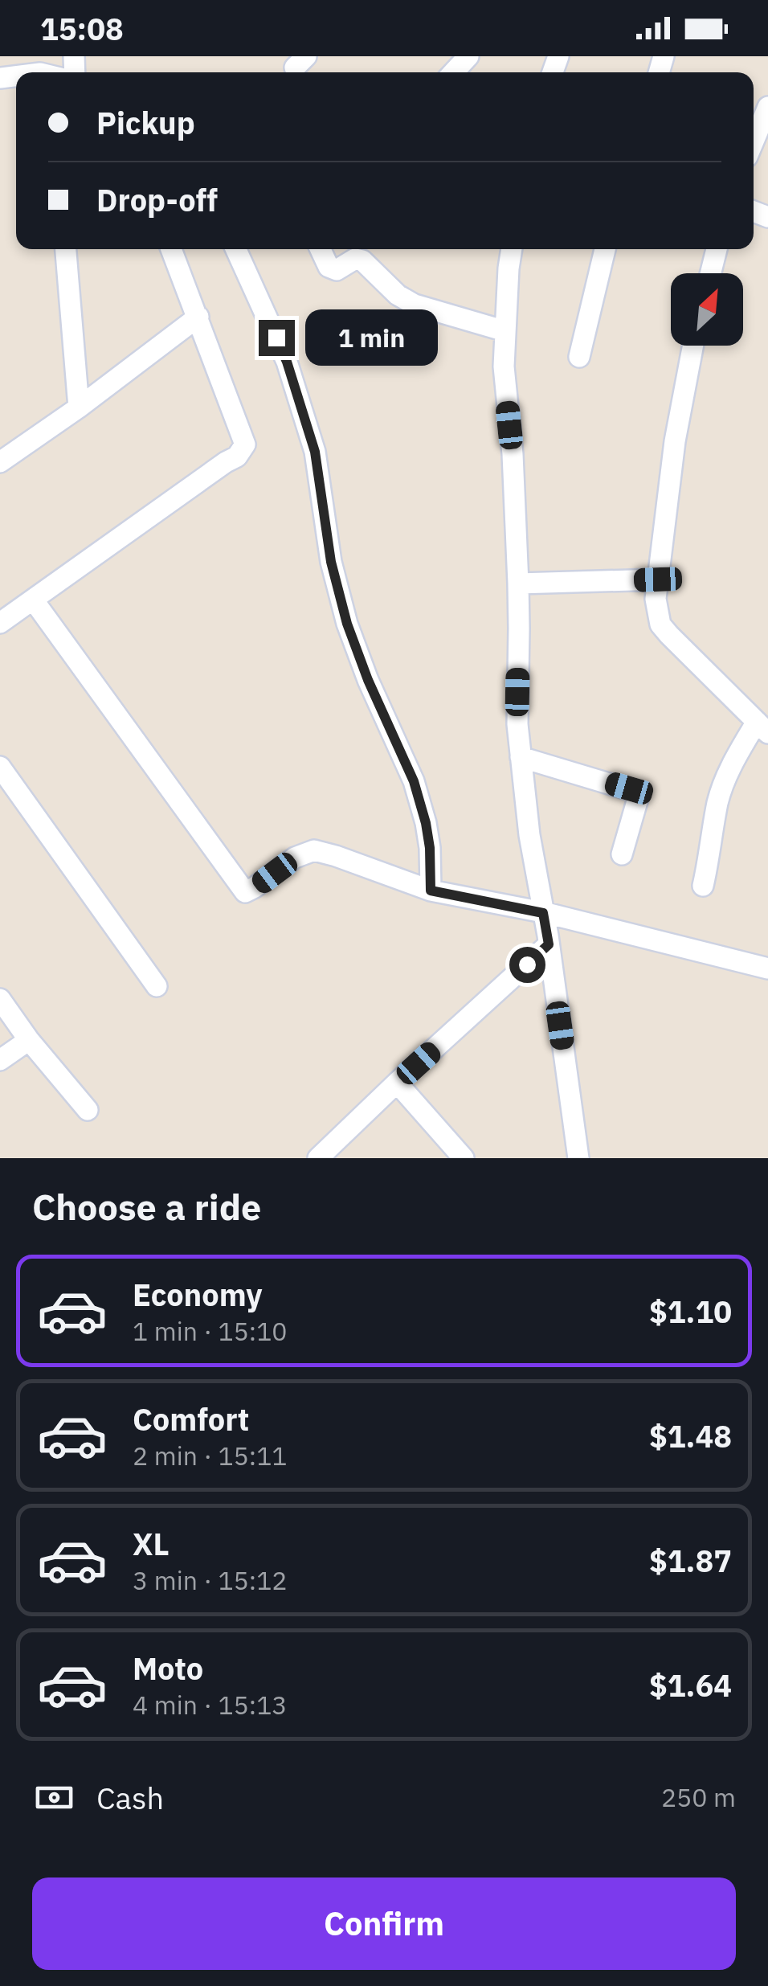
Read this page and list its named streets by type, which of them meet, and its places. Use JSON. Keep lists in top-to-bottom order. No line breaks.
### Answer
{"north":"top right","page":{"status":"15:08","banner":["Pickup","Drop-off"],"bubble":"1 min","heading":"Choose a ride","list":[{"name":"Economy","note":"1 min · 15:10","value":"$1.10"},{"name":"Comfort","note":"2 min · 15:11","value":"$1.48"},{"name":"XL","note":"3 min · 15:12","value":"$1.87"},{"name":"Moto","note":"4 min · 15:13","value":"$1.64"}],"pay":["Cash","250 m"],"buttons":"Confirm"}}
